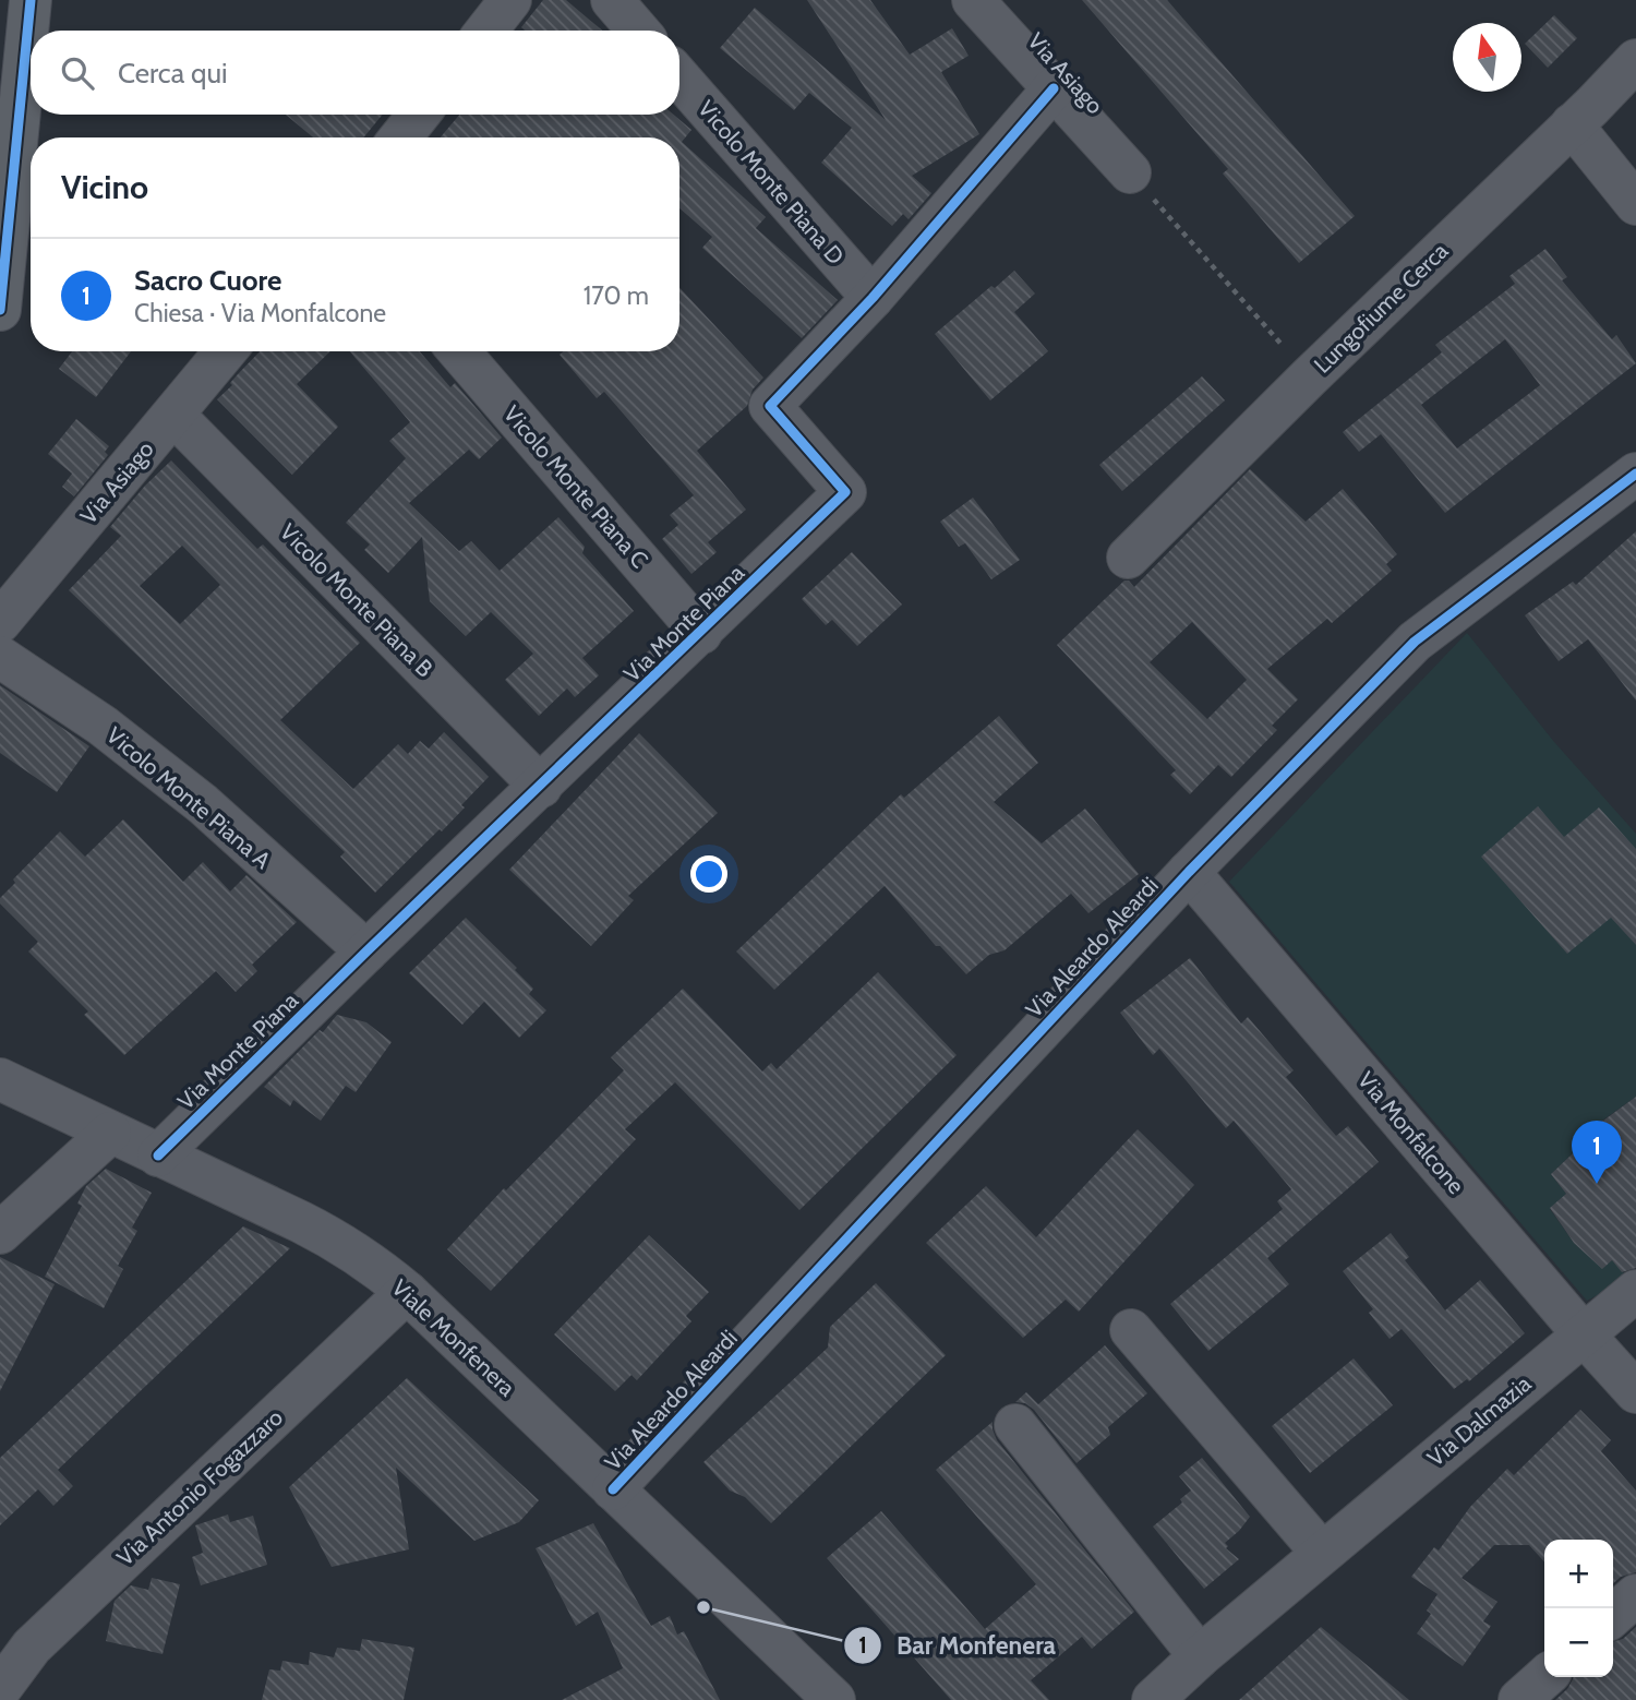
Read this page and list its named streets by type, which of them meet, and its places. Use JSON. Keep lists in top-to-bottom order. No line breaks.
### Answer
{"streets":{"street":["Via Asiago","Vicolo Monte Piana D","Lungofiume Cerca","Vicolo Monte Piana C","Vicolo Monte Piana B","Via Monte Piana","Vicolo Monte Piana A","Via Aleardo Aleardi","Via Monfalcone","Viale Monfenera","Via Dalmazia","Via Antonio Fogazzaro"]},"crossings":[["Via Asiago","Vicolo Monte Piana B"],["Via Asiago","Via Monte Piana"],["Vicolo Monte Piana D","Via Monte Piana"],["Vicolo Monte Piana C","Via Monte Piana"],["Vicolo Monte Piana B","Via Monte Piana"],["Via Monte Piana","Vicolo Monte Piana A"],["Via Monte Piana","Viale Monfenera"],["Via Aleardo Aleardi","Via Monfalcone"],["Via Aleardo Aleardi","Viale Monfenera"],["Via Monfalcone","Via Dalmazia"],["Viale Monfenera","Via Antonio Fogazzaro"]],"places":["Bar Monfenera"],"north":"top","page":{"search":"Cerca qui","heading":"Vicino","list":[{"mark":"1","name":"Sacro Cuore","note":"Chiesa · Via Monfalcone","value":"170 m"}],"pins":"1","map_buttons":["+","−"]}}
